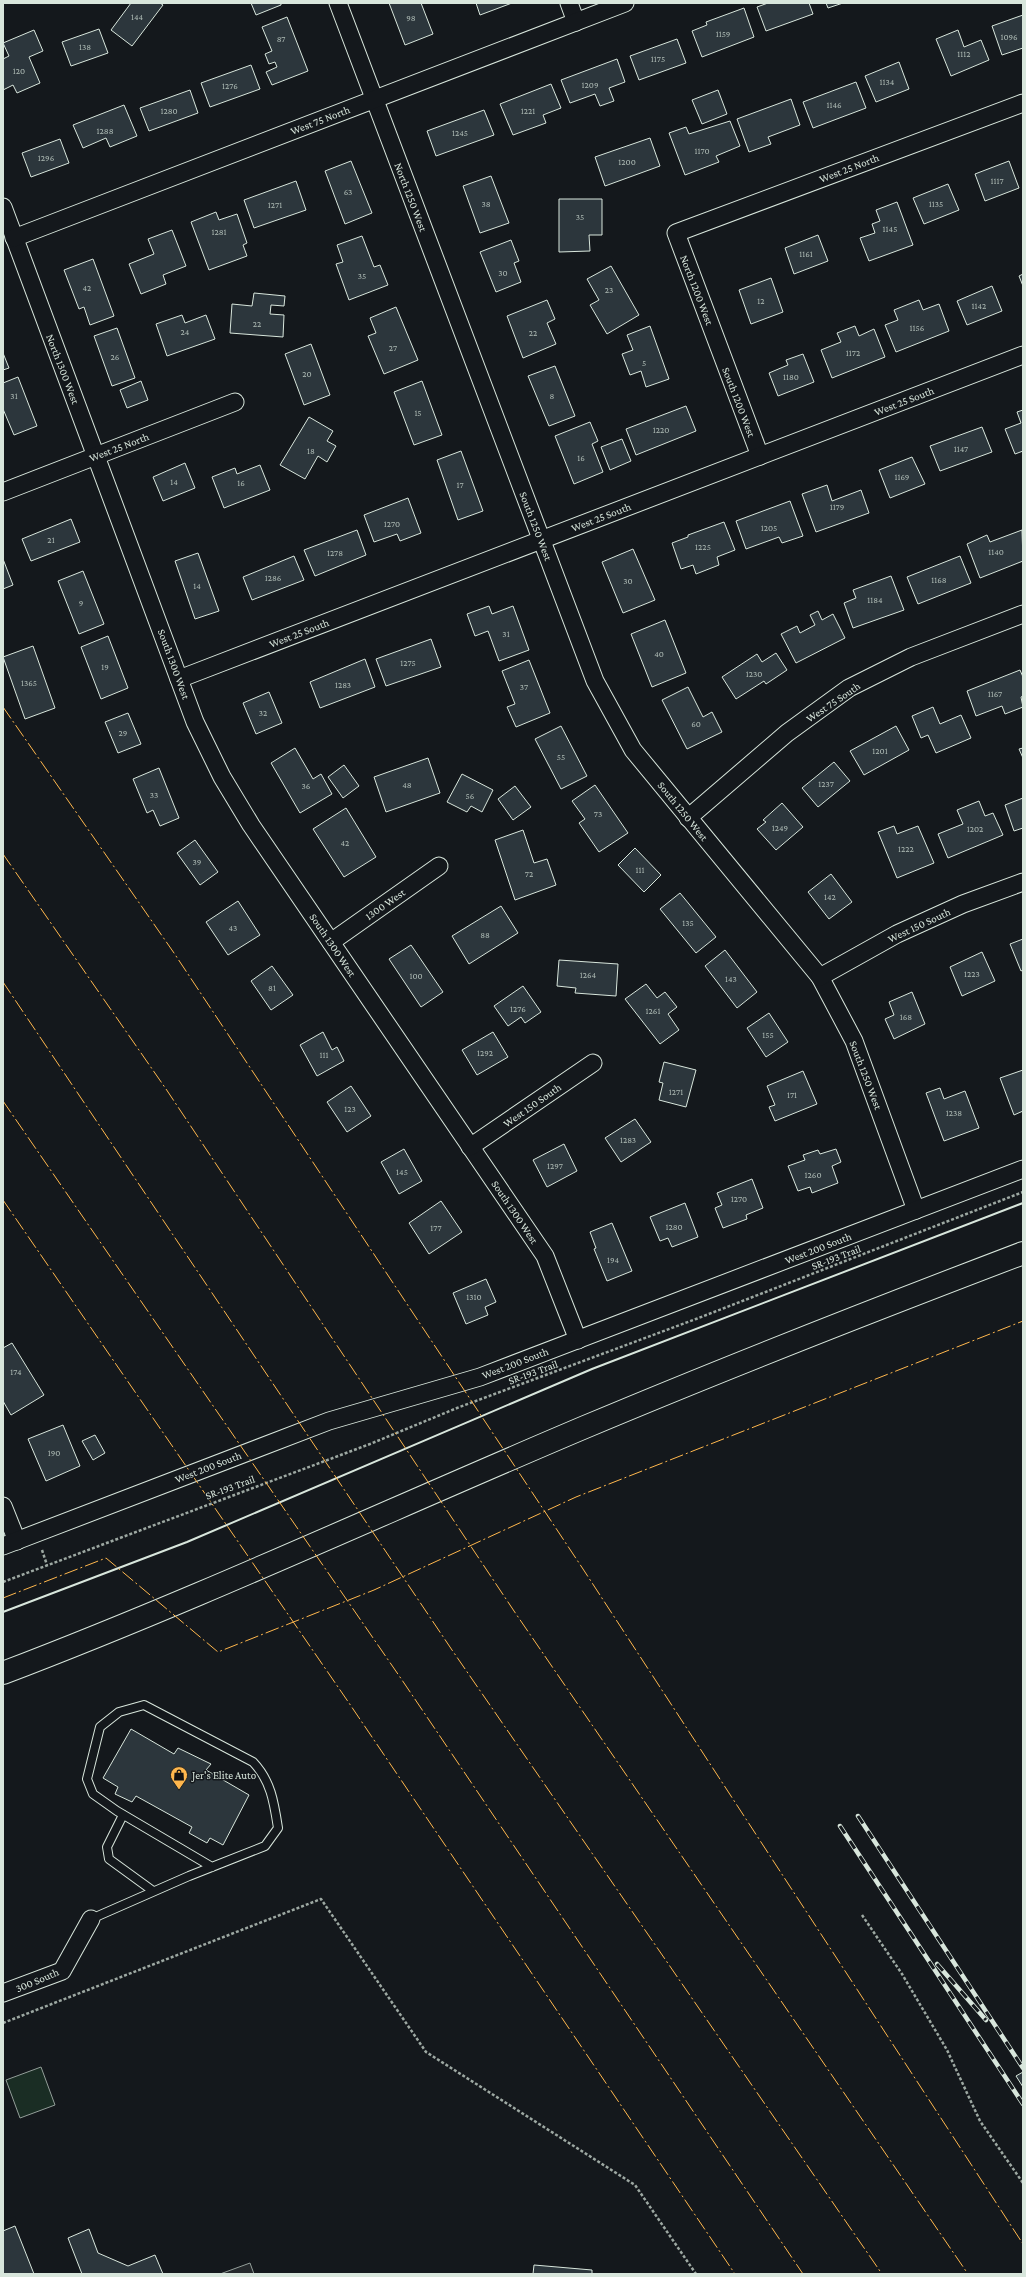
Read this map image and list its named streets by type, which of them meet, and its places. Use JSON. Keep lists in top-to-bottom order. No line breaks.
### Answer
{"streets":{"street":["West 75 North","West 25 North","North 1250 West","North 1200 West","North 1300 West","West 25 South","South 1200 West","South 1250 West","South 1300 West","West 75 South","1300 West","West 150 South","West 200 South","300 South"],"path":["SR-193 Trail"]},"crossings":[["West 75 North","North 1250 West"],["West 75 North","North 1300 West"],["West 25 North","North 1200 West"],["West 25 North","North 1300 West"],["North 1250 West","South 1250 West"],["North 1200 West","South 1200 West"],["North 1300 West","South 1300 West"],["West 25 South","South 1200 West"],["West 25 South","South 1250 West"],["West 25 South","South 1300 West"],["South 1250 West","West 75 South"],["South 1250 West","West 150 South"],["South 1250 West","West 200 South"],["South 1300 West","1300 West"],["South 1300 West","West 150 South"],["South 1300 West","West 200 South"]],"places":{"shop":["Jer's Elite Auto"]},"house_numbers":["144","98","1159","1096","87","138","1112","1175","120","1134","1209","1276","1146","1280","1221","1288","1245","1170","1296","1200","1117","63","38","1135","1271","35","1145","1281","1161","30","35","42","23","12","1142","22","1156","24","22","27","1172","26","5","20","1180","31","8","15","1220","1147","18","16","1169","14","16","17","1179","1270","1205","21","1225","1140","1278","1286","1168","30","14","1184","9","31","40","1275","19","1230","1365","1283","37","1167","32","60","29","1201","55","1237","48","36","33","56","73","1249","1202","42","1222","39","111","72","142","135","43","88","1223","1264","100","143","81","1276","1261","168","155","1292","111","1271","171","123","1238","1283","1297","145","1260","1270","1280","177","194","1310","174","190"]}
